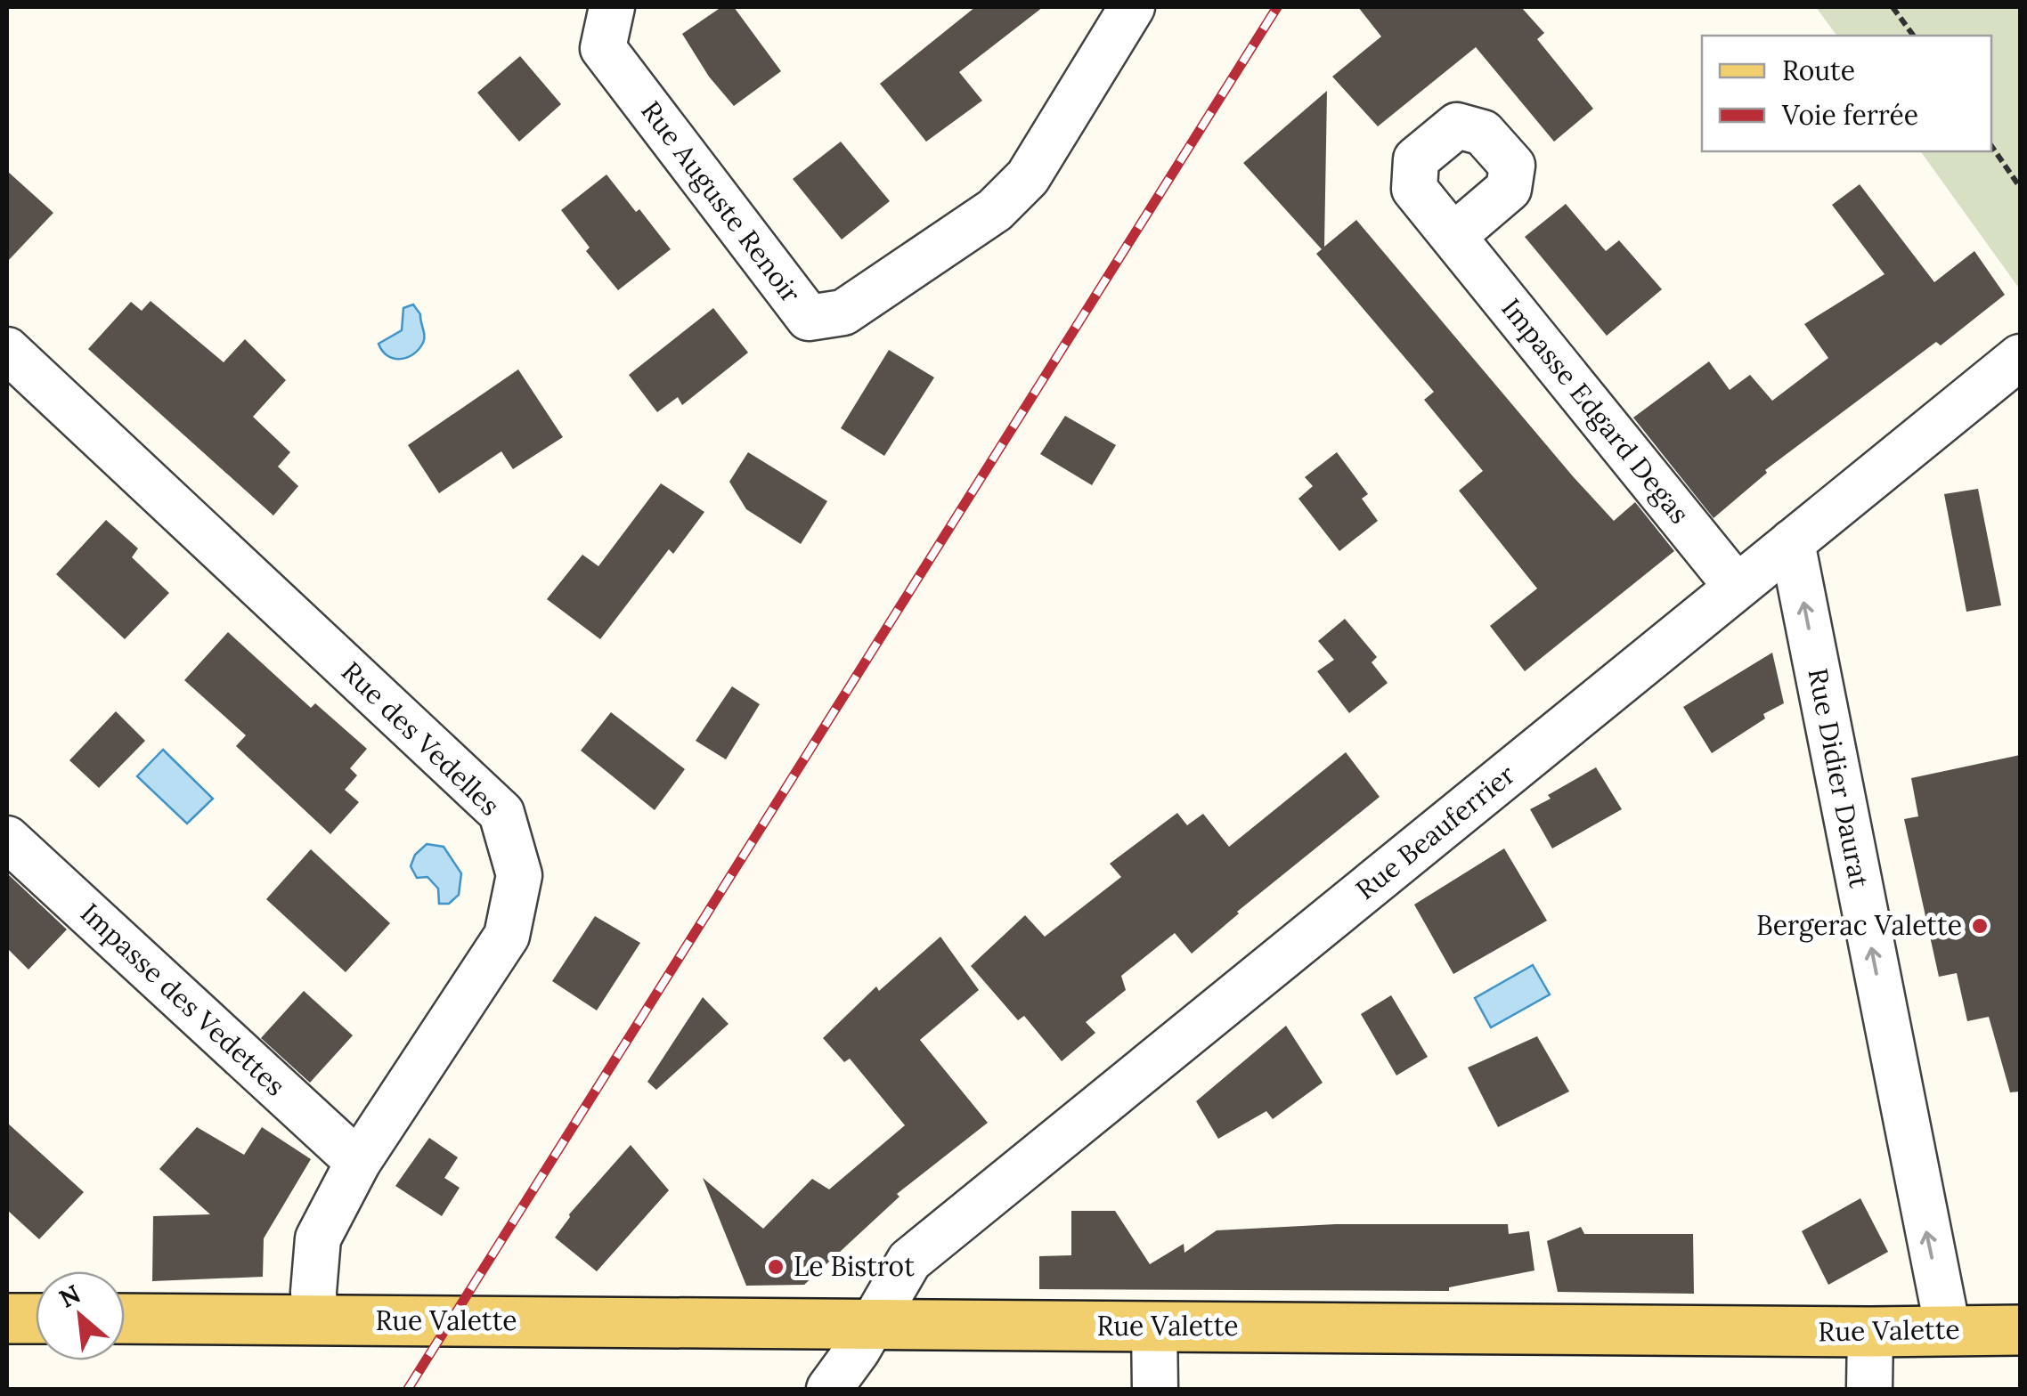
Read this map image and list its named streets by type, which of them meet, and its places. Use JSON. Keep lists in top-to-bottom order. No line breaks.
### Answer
{"streets":{"main road":["Rue Valette"],"street":["Rue Auguste Renoir","Impasse Edgard Degas","Rue des Vedelles","Rue Didier Daurat","Rue Beauferrier","Impasse des Vedettes"]},"crossings":[["Impasse Edgard Degas","Rue Beauferrier"],["Rue des Vedelles","Impasse des Vedettes"],["Rue des Vedelles","Rue Valette"],["Rue Didier Daurat","Rue Beauferrier"],["Rue Didier Daurat","Rue Valette"],["Rue Beauferrier","Rue Valette"]],"one_way":["Rue Didier Daurat"],"places":["Bergerac Valette","Le Bistrot"],"legend":["Route","Voie ferrée"],"north":"top left"}
